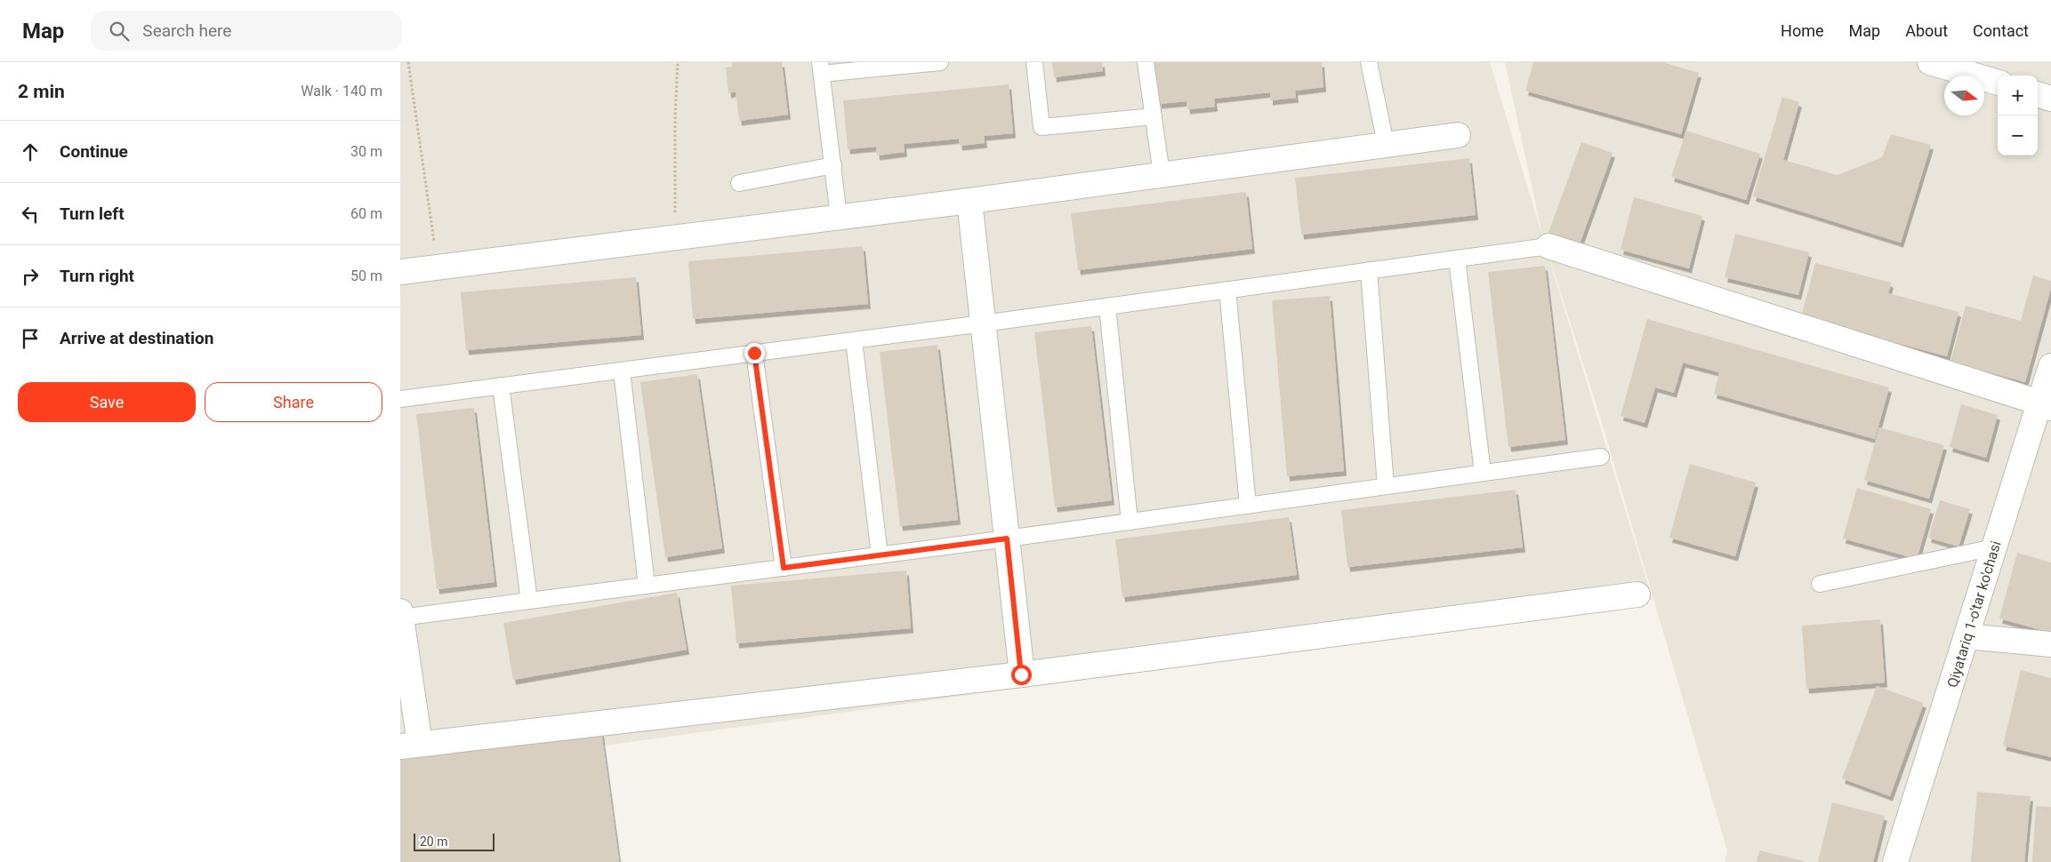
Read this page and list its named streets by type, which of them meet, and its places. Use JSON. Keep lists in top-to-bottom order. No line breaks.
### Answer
{"streets":{"street":["Qiyatariq 1-o'tar ko'chasi"]},"scale_bar":"20 m","north":"right","page":{"header":"Map","search":"Search here","nav":["Home","Map","About","Contact"],"heading":["2 min","Walk · 140 m"],"map_buttons":["+","−"],"list":[["Continue","30 m"],["Turn left","60 m"],["Turn right","50 m"],"Arrive at destination"],"buttons":["Save","Share"],"scale":"20 m"}}
